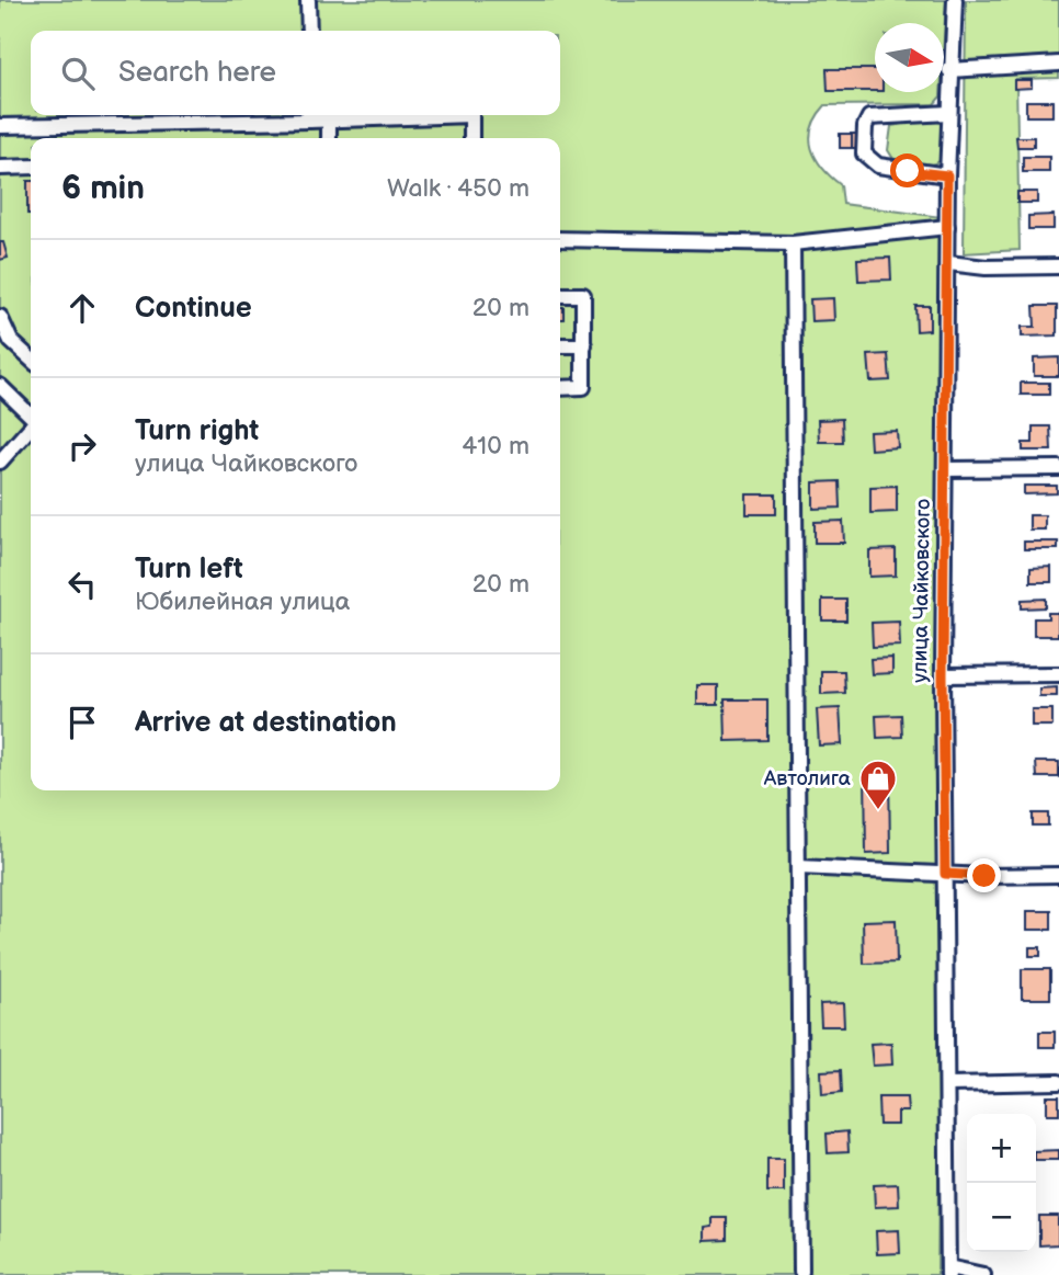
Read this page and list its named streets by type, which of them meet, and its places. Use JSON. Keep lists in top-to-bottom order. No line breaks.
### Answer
{"streets":{"street":["улица Чайковского"]},"places":{"shop":["Автолига"]},"north":"right","page":{"search":"Search here","heading":["6 min","Walk · 450 m"],"list":[["Continue","20 m"],["Turn right","улица Чайковского","410 m"],["Turn left","Юбилейная улица","20 m"],"Arrive at destination"],"map_buttons":["+","−"]}}
